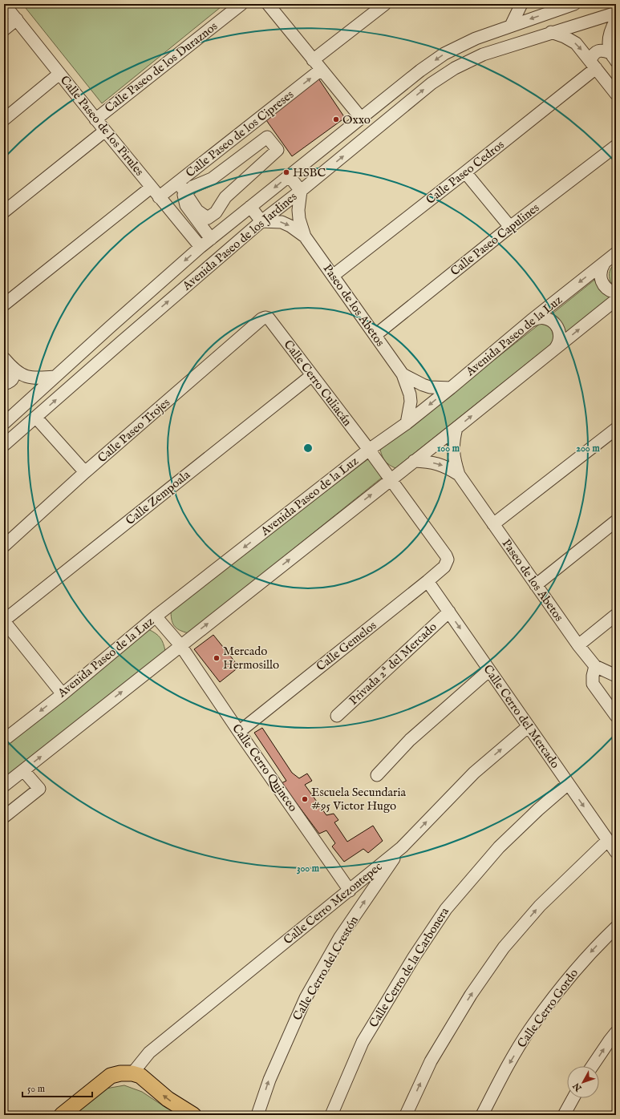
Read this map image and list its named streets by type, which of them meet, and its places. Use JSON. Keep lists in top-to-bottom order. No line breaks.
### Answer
{"streets":{"street":["Calle Paseo de los Duraznos","Calle Paseo de los Pirules","Calle Paseo de los Cipreses","Calle Paseo Cedros","Calle Paseo Capulines","Avenida Paseo de los Jardines","Paseo de los Abetos","Avenida Paseo de la Luz","Calle Cerro Culiacán","Calle Paseo Trojes","Calle Zempoala","Calle Gemelos","Privada 2ª del Mercado","Calle Cerro del Mercado","Calle Cerro Quinceo","Calle Cerro Mezontepec","Calle Cerro de la Carbonera","Calle Cerro del Crestón","Calle Cerro Gordo"]},"crossings":[["Calle Paseo de los Duraznos","Calle Paseo de los Pirules"],["Calle Paseo de los Pirules","Calle Paseo de los Cipreses"],["Calle Paseo de los Pirules","Avenida Paseo de los Jardines"],["Calle Paseo Cedros","Paseo de los Abetos"],["Calle Paseo Capulines","Paseo de los Abetos"],["Avenida Paseo de los Jardines","Paseo de los Abetos"],["Paseo de los Abetos","Avenida Paseo de la Luz"],["Avenida Paseo de la Luz","Calle Cerro Culiacán"],["Avenida Paseo de la Luz","Calle Cerro Quinceo"],["Calle Cerro Culiacán","Calle Paseo Trojes"],["Calle Cerro Culiacán","Calle Zempoala"],["Calle Cerro Culiacán","Calle Gemelos"],["Calle Gemelos","Calle Cerro del Mercado"],["Calle Gemelos","Calle Cerro Quinceo"],["Privada 2ª del Mercado","Calle Cerro del Mercado"],["Calle Cerro del Mercado","Calle Cerro Mezontepec"],["Calle Cerro del Mercado","Calle Cerro de la Carbonera"],["Calle Cerro Quinceo","Calle Cerro Mezontepec"],["Calle Cerro Mezontepec","Calle Cerro del Crestón"]],"one_way":["Calle Paseo de los Cipreses","Calle Cerro del Mercado","Calle Cerro del Crestón"],"places":["Oxxo","HSBC","Mercado Hermosillo","Escuela Secundaria #95 Victor Hugo"],"scale_bar":"50 m","north":"bottom left","rings":["100 m","200 m","300 m"]}
